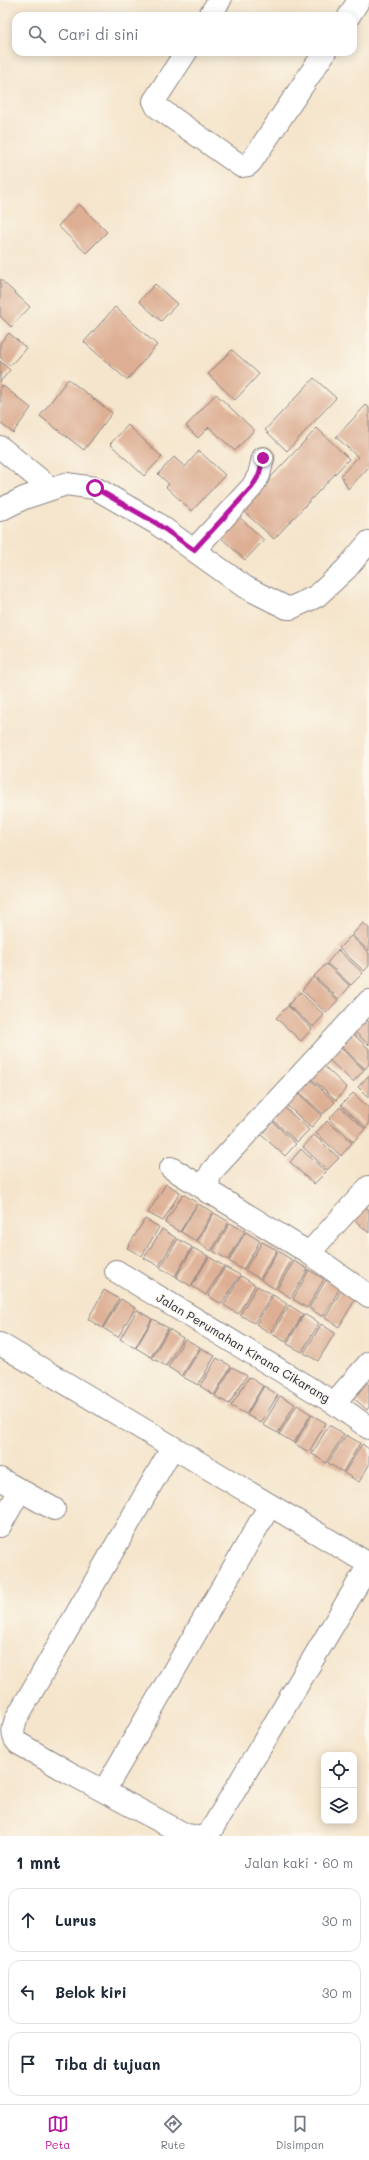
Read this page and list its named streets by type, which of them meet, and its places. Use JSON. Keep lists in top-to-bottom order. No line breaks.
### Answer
{"streets":{"street":["Jalan Perumahan Kirana Cikarang"]},"page":{"search":"Cari di sini","heading":["1 mnt","Jalan kaki · 60 m"],"list":[["Lurus","30 m"],["Belok kiri","30 m"],"Tiba di tujuan"],"nav":["Peta","Rute","Disimpan"]}}
